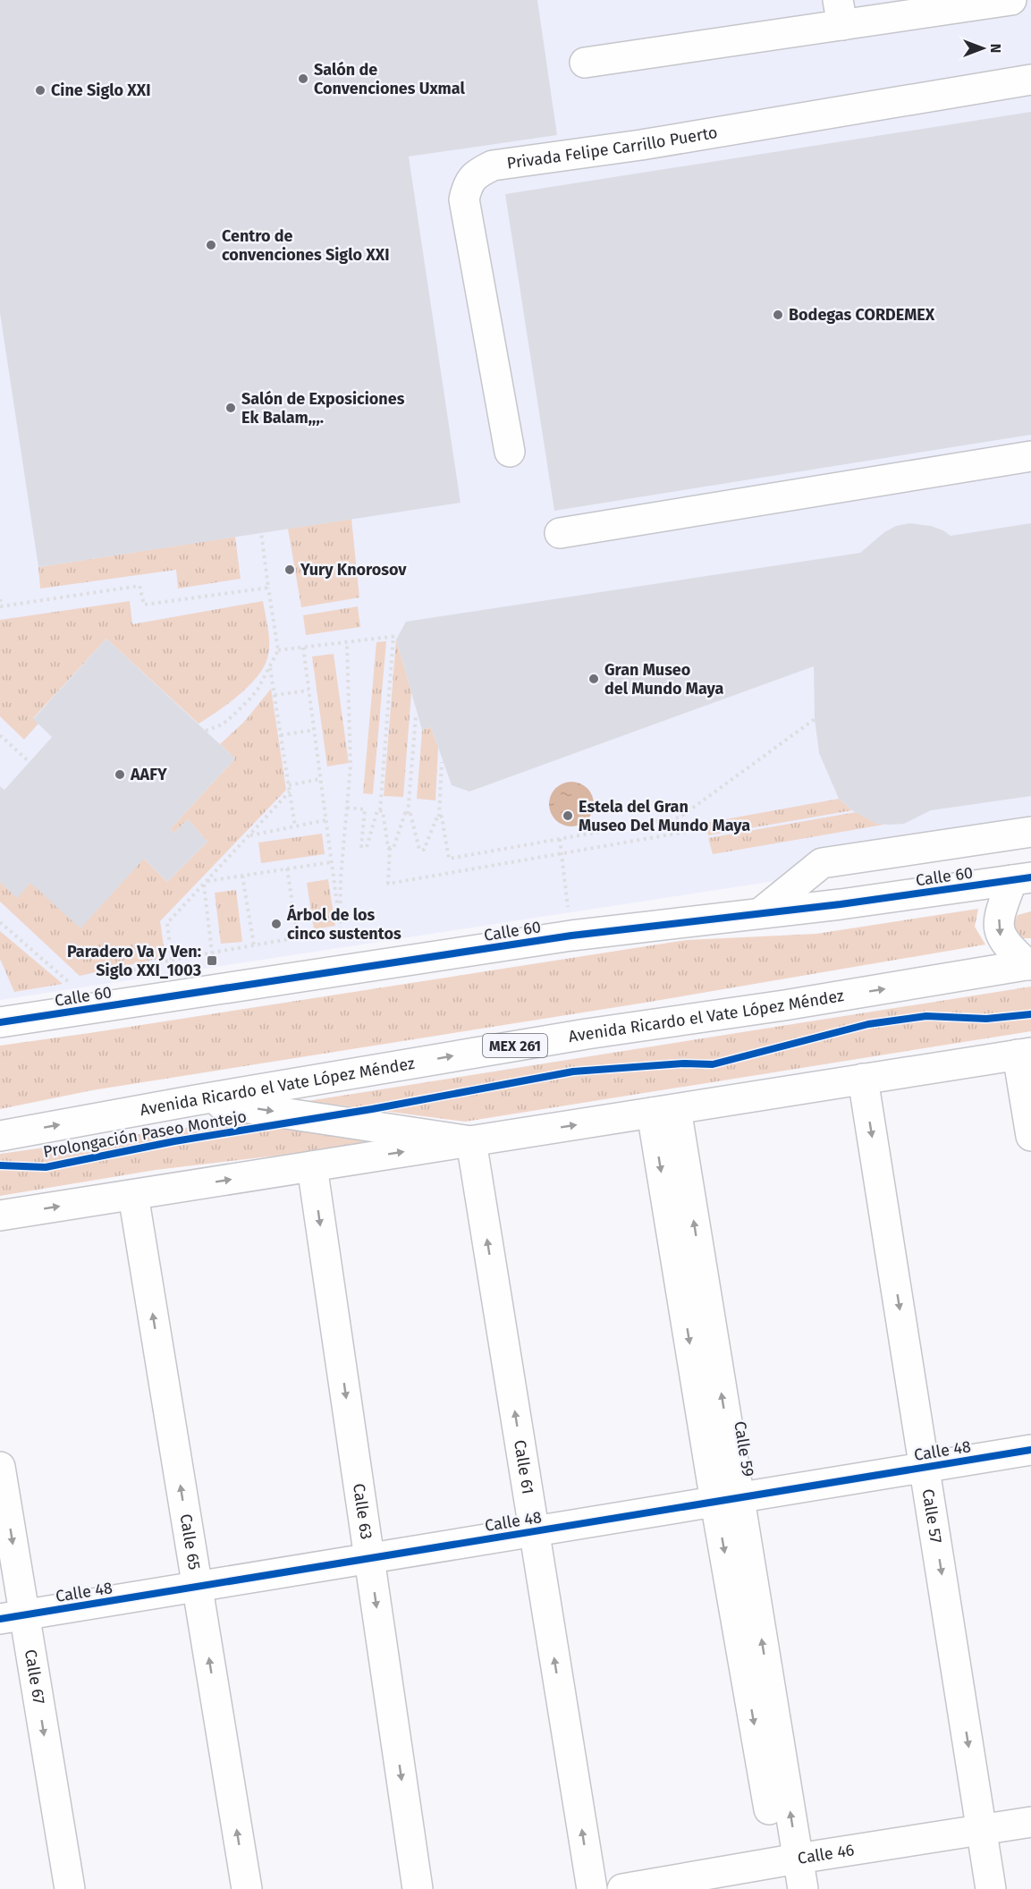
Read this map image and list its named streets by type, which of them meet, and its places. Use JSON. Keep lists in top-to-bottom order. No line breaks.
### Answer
{"streets":{"street":["Privada Felipe Carrillo Puerto","Calle 60","Avenida Ricardo el Vate López Méndez","MEX 261","Calle 59","Calle 48","Calle 61","Calle 63","Calle 57","Calle 65","Calle 67","Calle 46"],"cycle path":["Prolongación Paseo Montejo"]},"crossings":[["Calle 59","Calle 48"],["Calle 59","Calle 46"],["Calle 48","Calle 61"],["Calle 48","Calle 63"],["Calle 48","Calle 57"],["Calle 48","Calle 65"],["Calle 48","Calle 67"],["Calle 57","Calle 46"]],"one_way":["Calle 61","Calle 63","Calle 57","Calle 65","Calle 67"],"places":{"other":["Salón de Convenciones Uxmal","Cine Siglo XXI","Centro de convenciones Siglo XXI","Bodegas CORDEMEX","Salón de Exposiciones Ek Balam,,,.","Yury Knorosov","Gran Museo del Mundo Maya","AAFY","Estela del Gran Museo Del Mundo Maya","Árbol de los cinco sustentos"],"transit":["Paradero Va y Ven: Siglo XXI_1003"]},"north":"right"}
